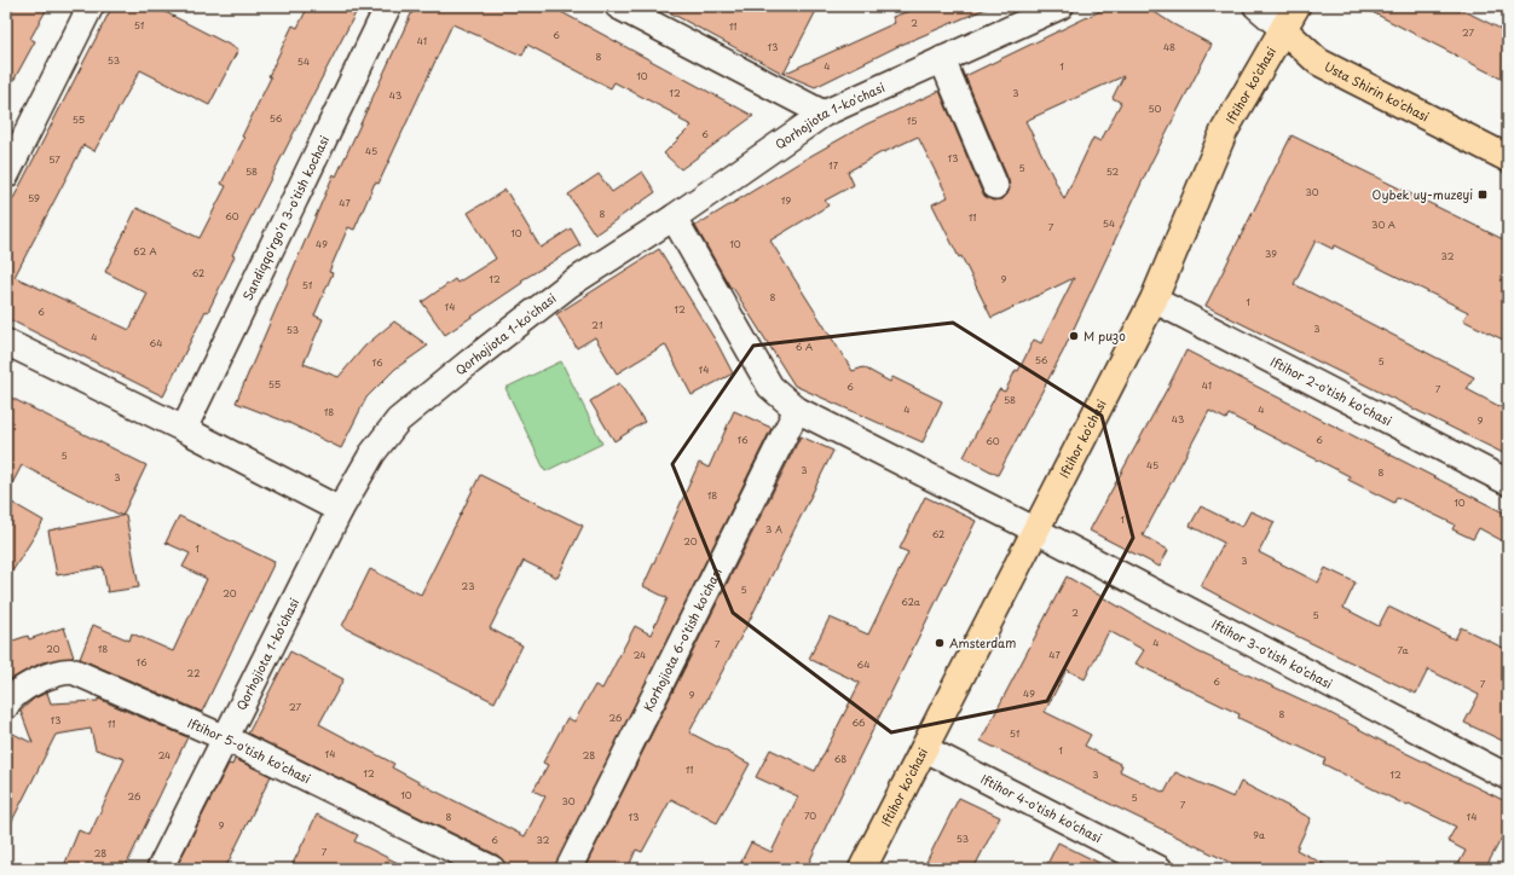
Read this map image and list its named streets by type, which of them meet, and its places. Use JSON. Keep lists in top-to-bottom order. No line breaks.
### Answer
{"streets":{"main road":["Iftihor ko'chasi","Usta Shirin ko'chasi"],"street":["Qorhojiota 1-ko'chasi","Sandiqqo'rgo'n 3-o'tish kochasi","Iftihor 2-o'tish ko'chasi","Korhojiota 6-o'tish ko'chasi","Iftihor 3-o'tish ko'chasi","Iftihor 5-o'tish ko'chasi","Iftihor 4-o'tish ko'chasi"]},"crossings":[["Iftihor ko'chasi","Usta Shirin ko'chasi"],["Iftihor ko'chasi","Iftihor 2-o'tish ko'chasi"],["Iftihor ko'chasi","Iftihor 3-o'tish ko'chasi"],["Iftihor ko'chasi","Iftihor 4-o'tish ko'chasi"],["Qorhojiota 1-ko'chasi","Iftihor 5-o'tish ko'chasi"]],"places":{"transit":["Oybek uy-muzeyi"],"other":["М ризо","Amsterdam"]},"house_numbers":["2","51","11","27","6","41","13","48","8","53","54","4","1","10","12","3","43","50","56","55","15","6","45","13","57","17","5","58","52","30","59","19","47","8","60","11","54","30 A","7","10","49","10","62 A","39","32","62","12","9","51","8","1","14","12","6","21","3","53","4","64","6 A","56","5","16","14","55","41","6","7","58","4","4","18","43","9","16","6","60","5","45","3","8","3","18","10","1","3 A","62","20","1","3","23","5","20","62a","2","5","4","7","20","18","7a","24","47","16","64","22","6","7","49","9","27","8","26","13","66","11","51","1","14","24","28","68","11","12","3","12","10","26","5","30","7","70","8","13","14","9","9a","53","6","32","7","28"]}
